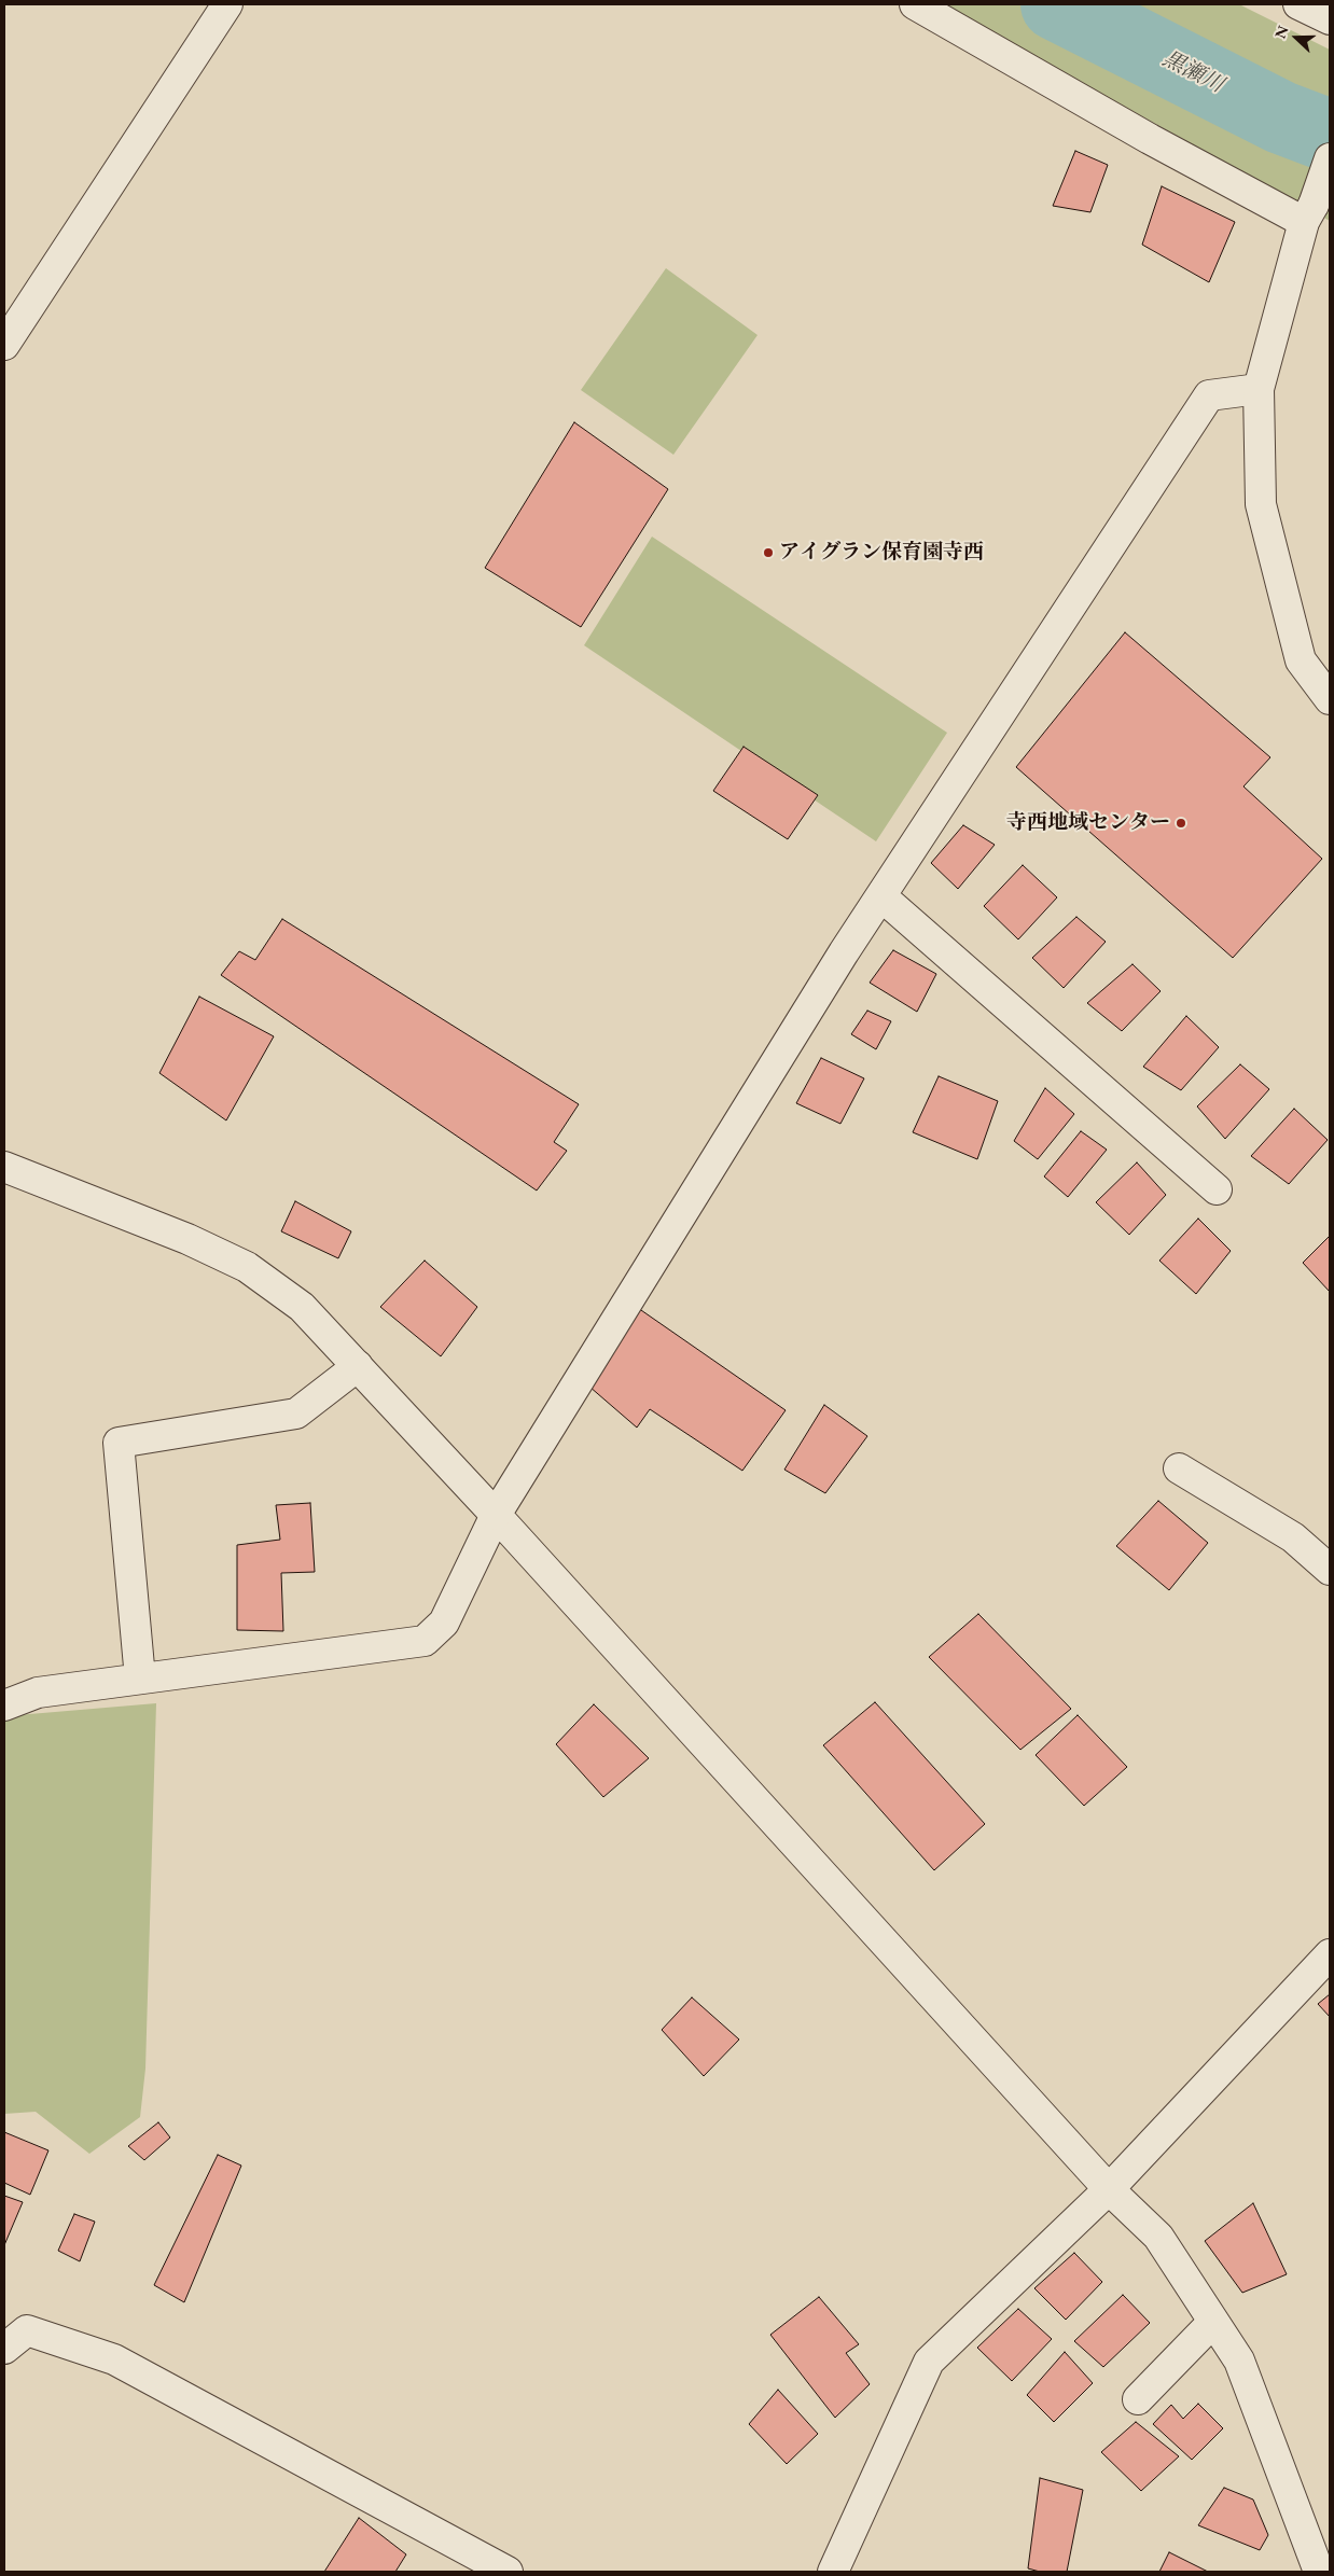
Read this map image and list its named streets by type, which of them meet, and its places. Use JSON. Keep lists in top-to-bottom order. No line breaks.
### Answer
{"water":["黒瀬川"],"places":["アイグラン保育園寺西","寺西地域センター"],"north":"left"}
